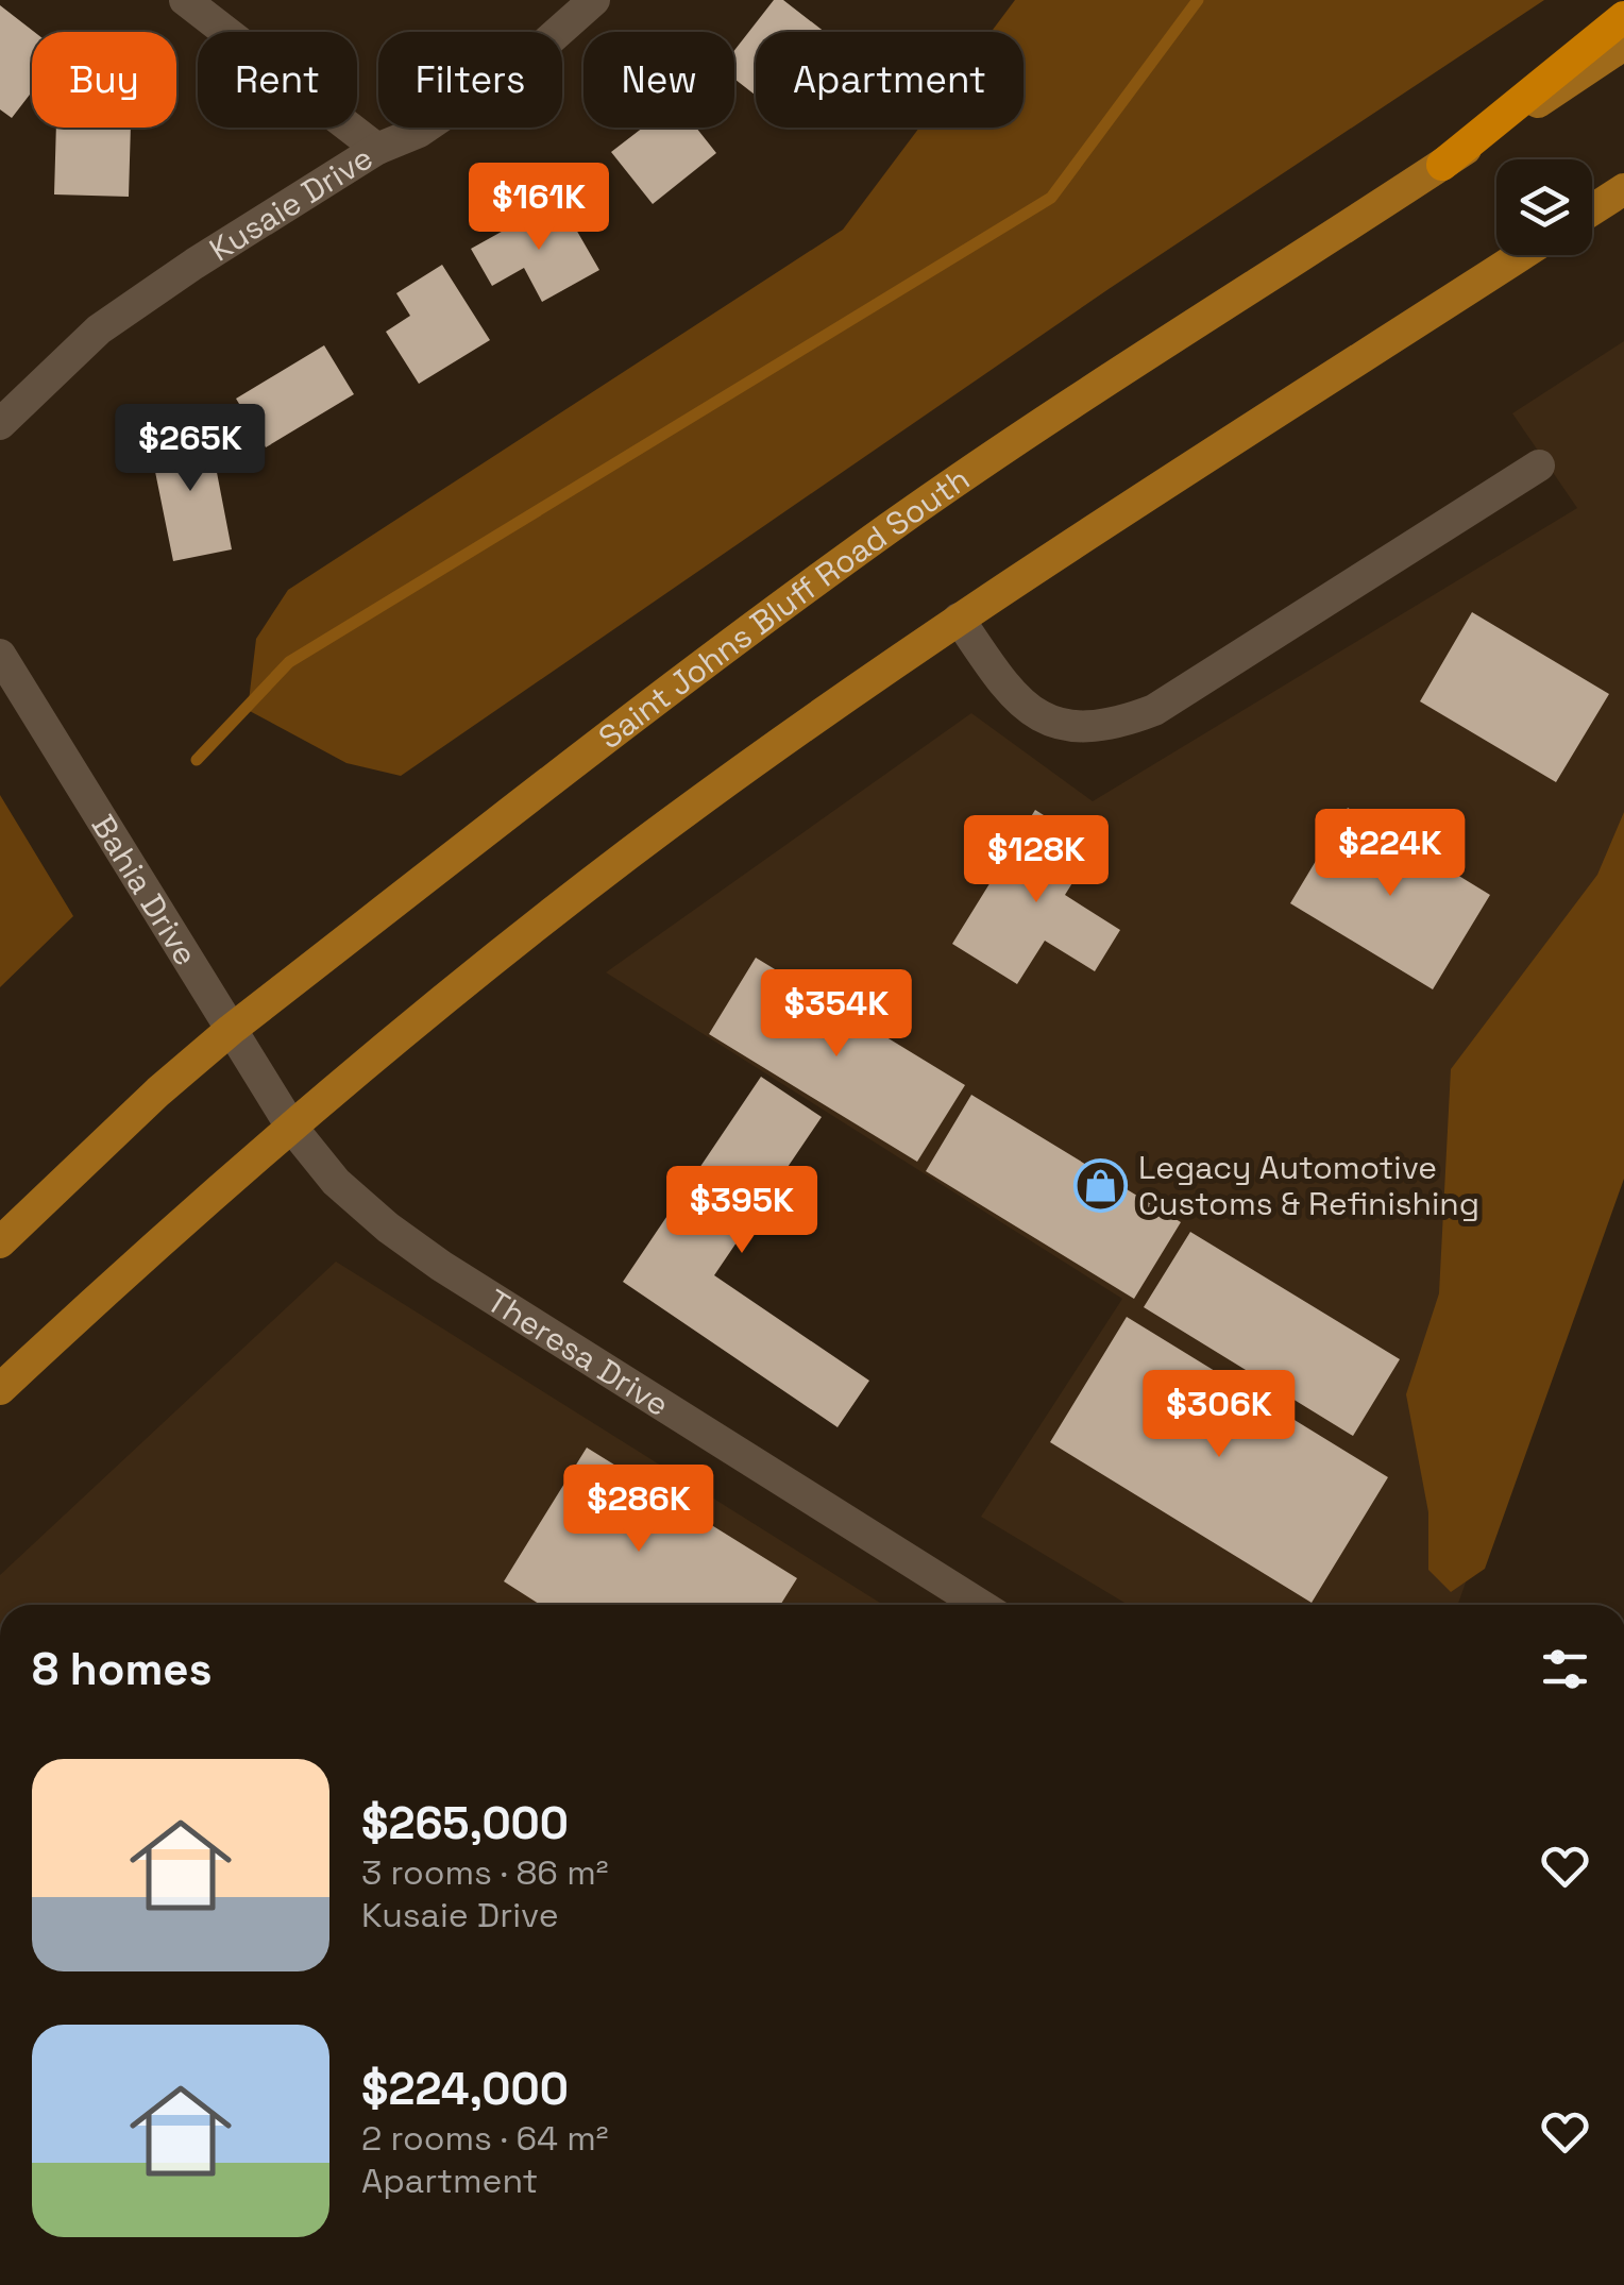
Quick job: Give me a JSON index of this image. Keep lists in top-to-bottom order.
{
  "streets": {
    "main road": ["Saint Johns Bluff Road South"],
    "street": ["Kusaie Drive", "Bahia Drive", "Theresa Drive"]
  },
  "crossings": [
    ["Saint Johns Bluff Road South", "Bahia Drive"],
    ["Bahia Drive", "Theresa Drive"]
  ],
  "places": {
    "shop": ["Legacy Automotive Customs & Refinishing"]
  },
  "page": {
    "chip": [
      "Buy",
      "Rent",
      "Filters",
      "New",
      "Apartment"
    ],
    "price": [
      "$161K",
      "$265K",
      "$224K",
      "$128K",
      "$354K",
      "$395K",
      "$306K",
      "$286K"
    ],
    "heading": "8 homes",
    "list": [
      {
        "name": "$265,000",
        "note": "3 rooms · 86 m² · Kusaie Drive"
      },
      {
        "name": "$224,000",
        "note": "2 rooms · 64 m² · Apartment"
      }
    ]
  }
}
